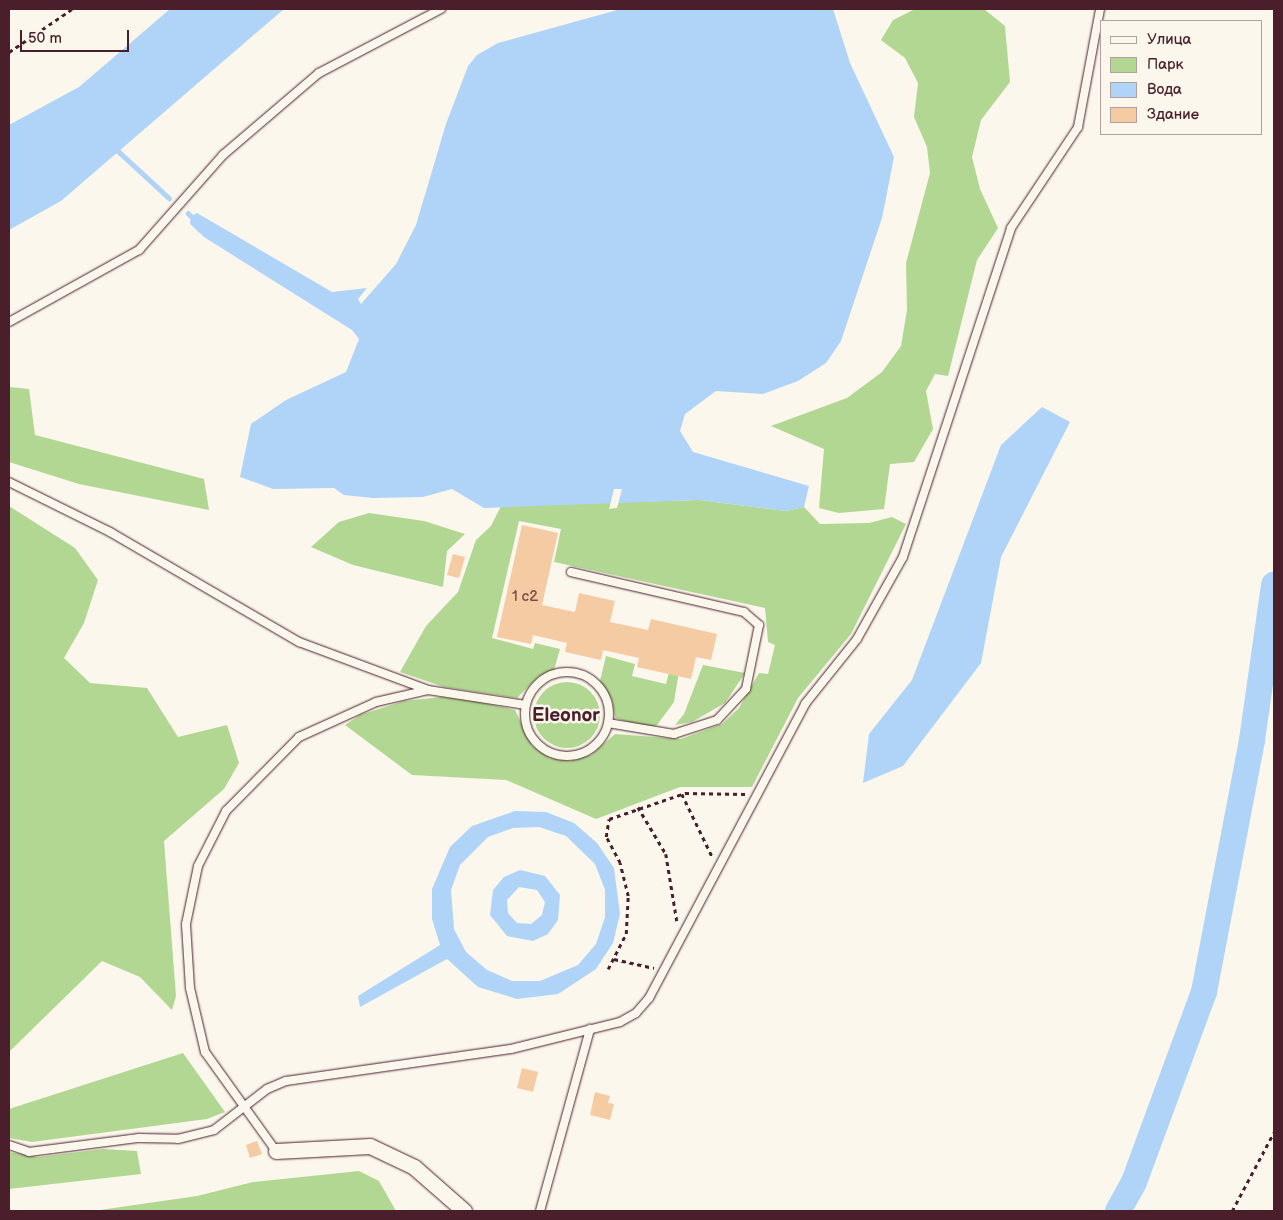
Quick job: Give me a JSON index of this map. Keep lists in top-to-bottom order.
{
  "districts": ["Eleonor"],
  "house_numbers": ["1 с2"],
  "legend": [
    "Улица",
    "Парк",
    "Вода",
    "Здание"
  ],
  "scale_bar": "50 m"
}
